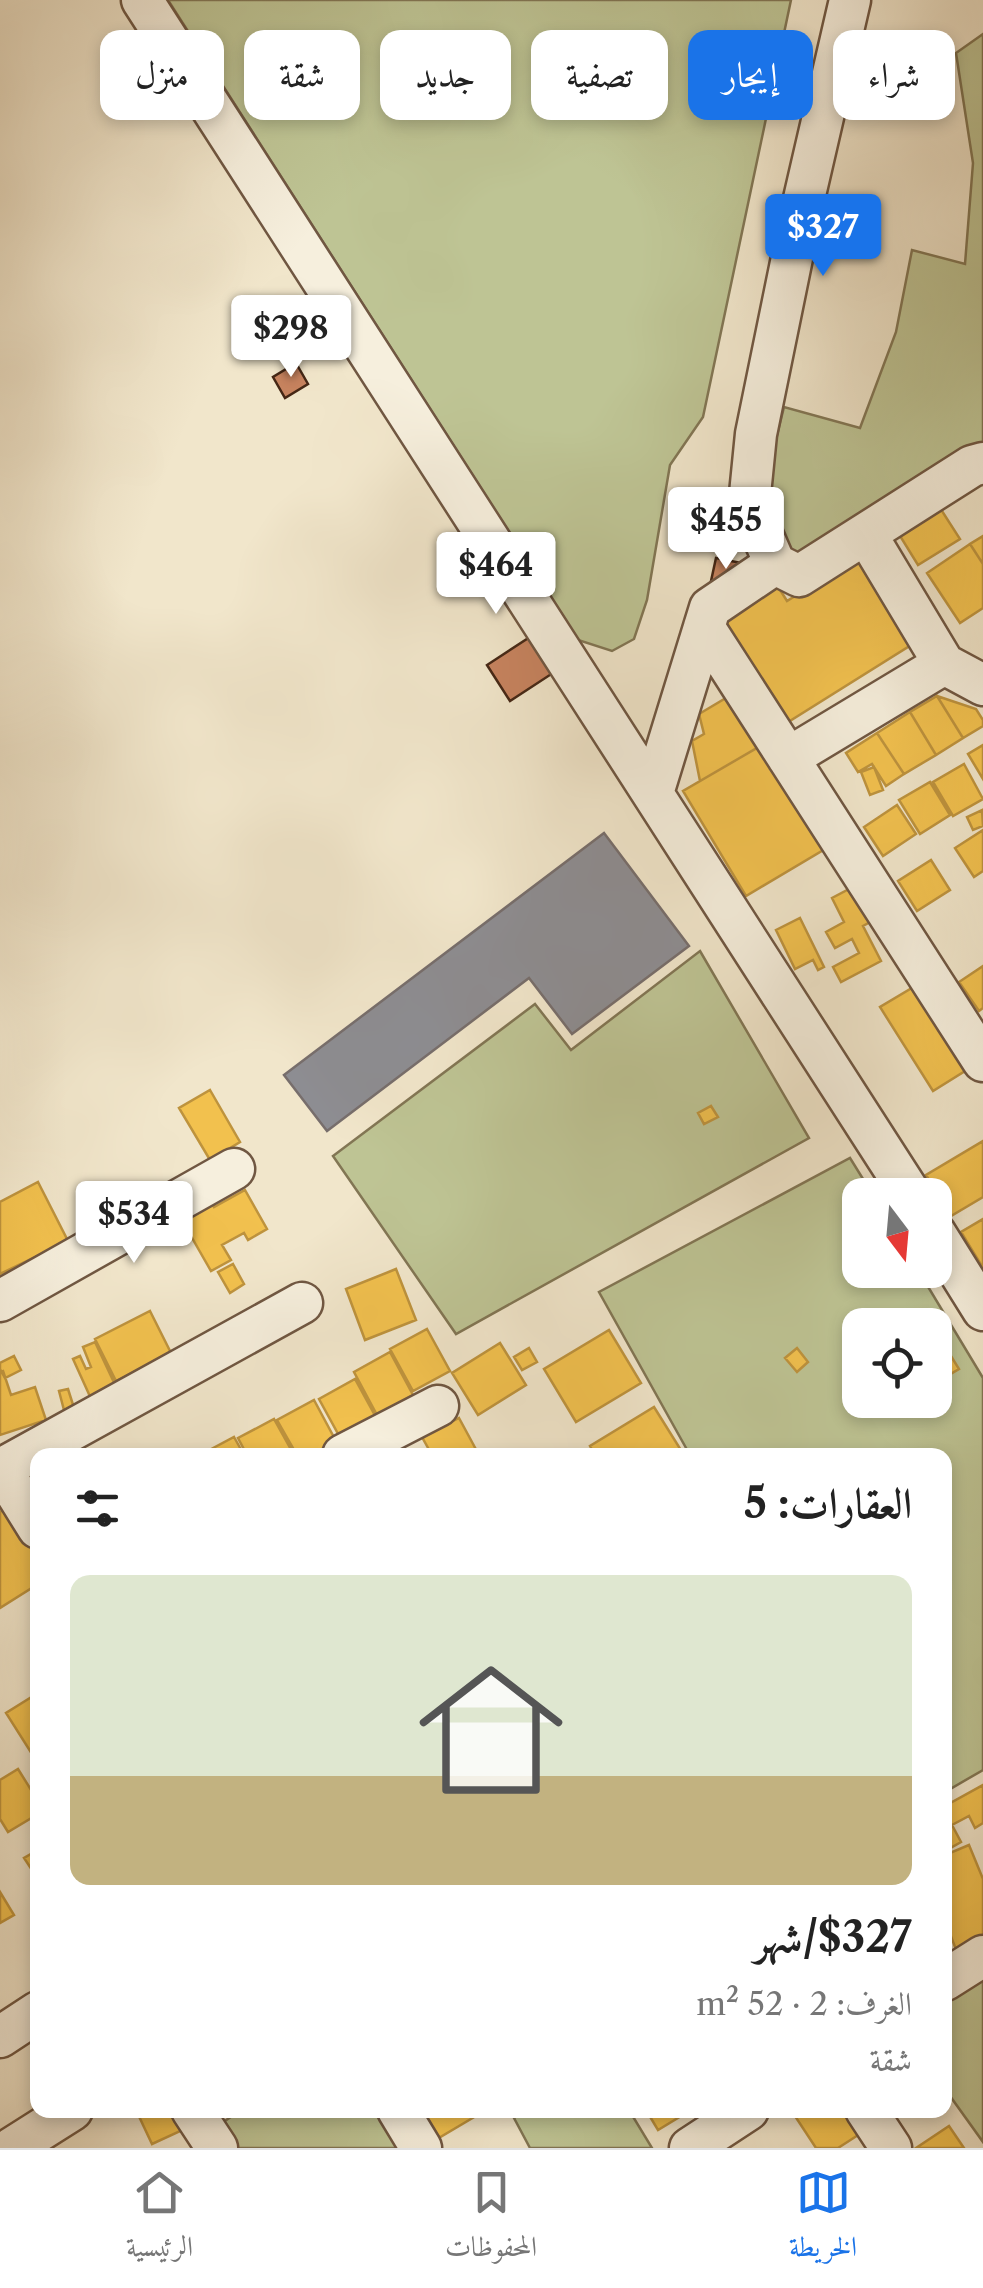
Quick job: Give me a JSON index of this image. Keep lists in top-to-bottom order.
{
  "north": "bottom",
  "page": {
    "chip": [
      "شراء",
      "إيجار",
      "تصفية",
      "جديد",
      "شقة",
      "منزل"
    ],
    "price": [
      "$327",
      "$298",
      "$455",
      "$464",
      "$534"
    ],
    "heading": "العقارات: 5",
    "list": [
      {
        "name": "$327/شهر",
        "note": "الغرف: 2 · 52 m² · شقة"
      }
    ],
    "tabs": ["الخريطة", "المحفوظات", "الرئيسية"]
  }
}
